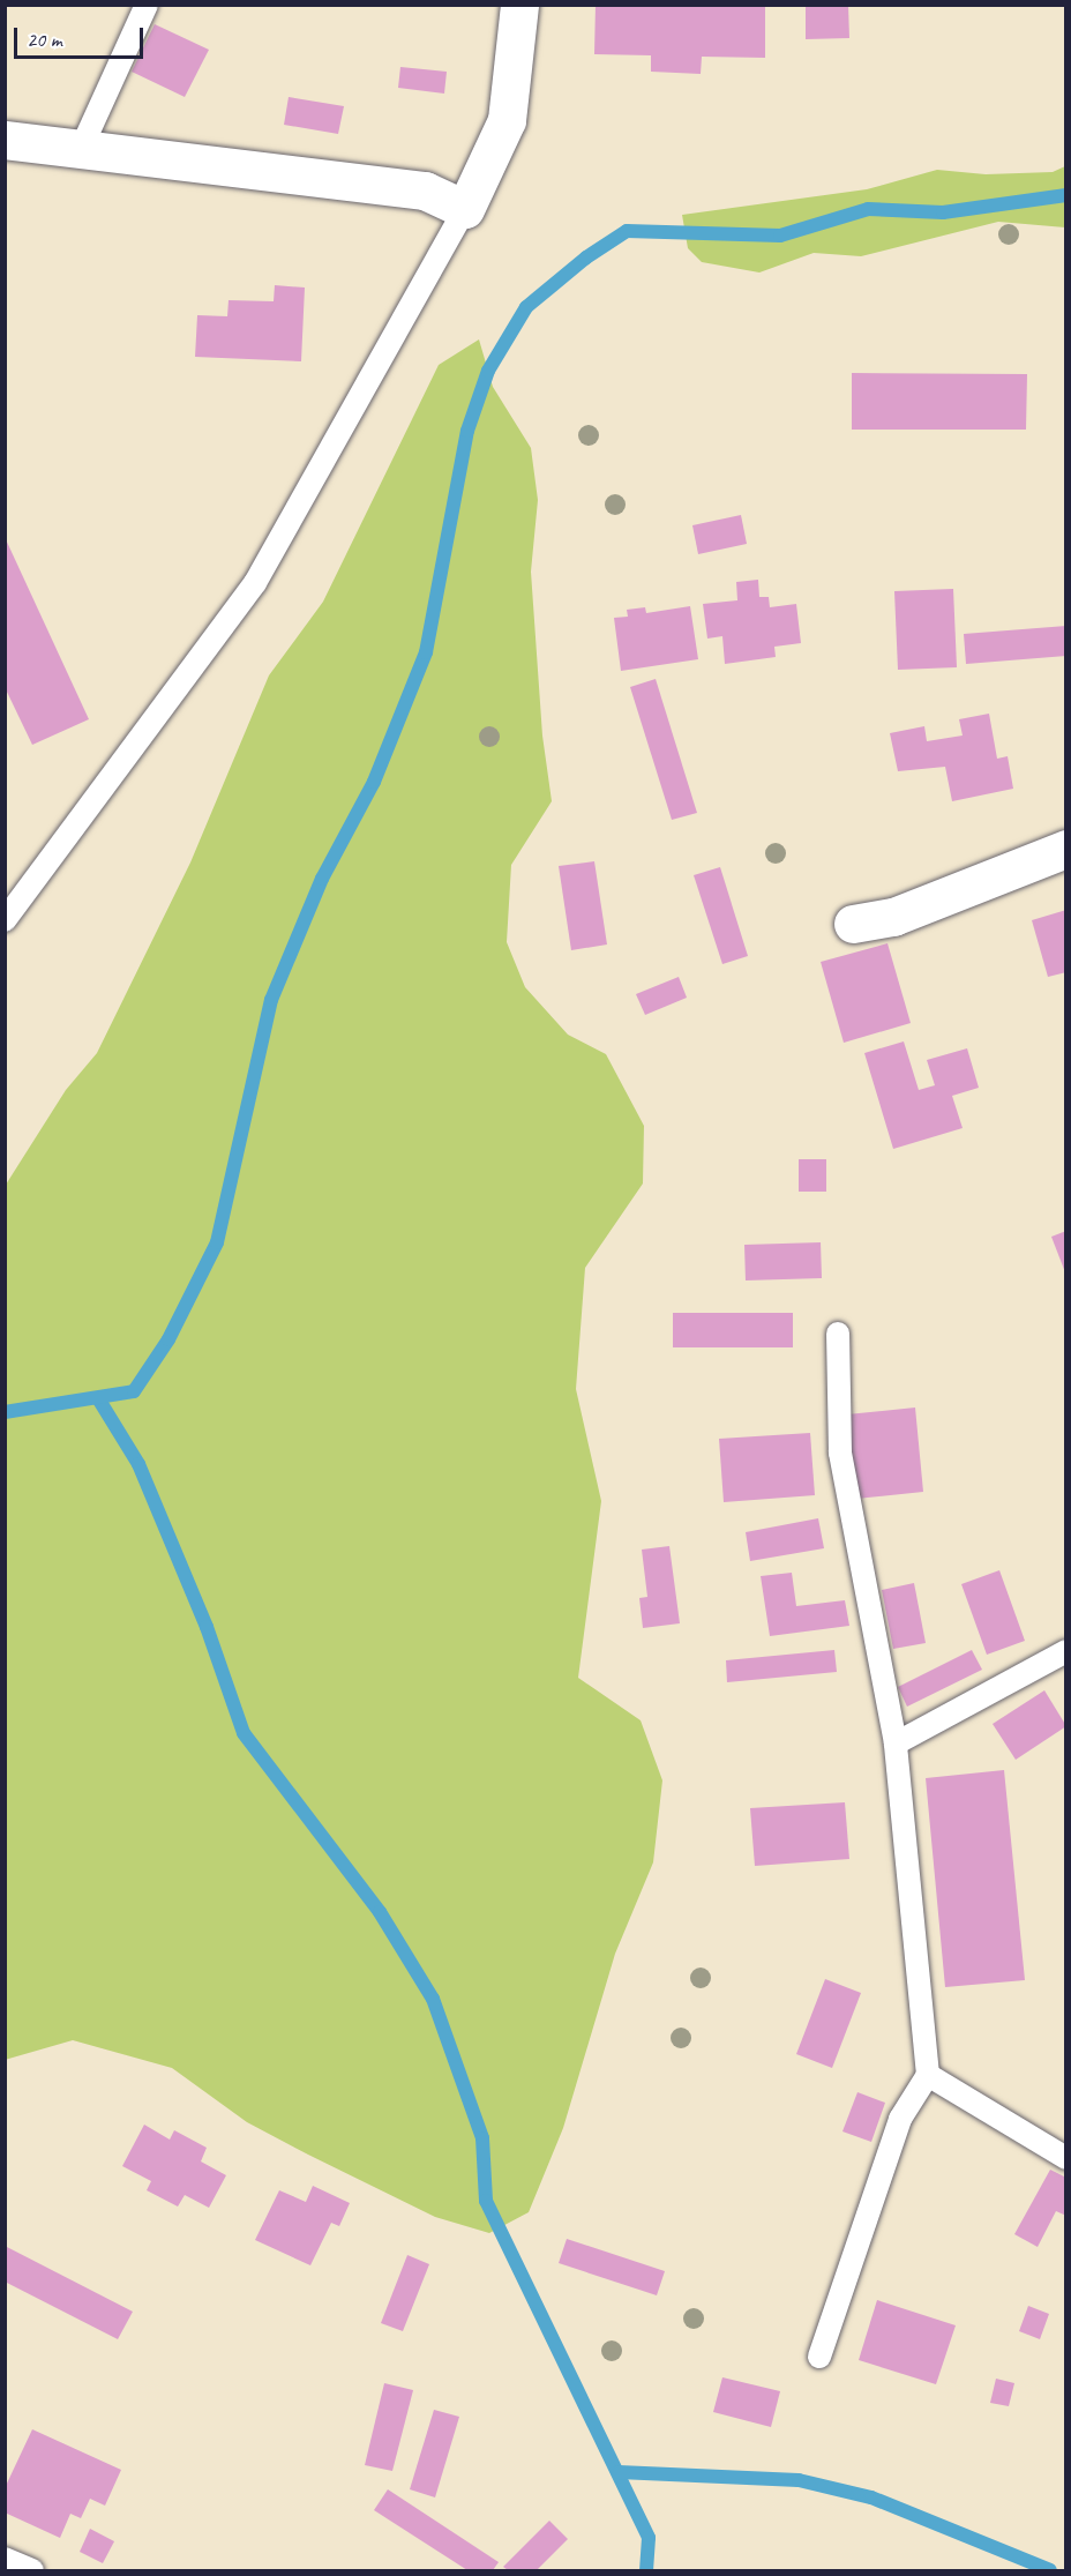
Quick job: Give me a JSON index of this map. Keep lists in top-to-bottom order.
{
  "scale_bar": "20 m"
}
